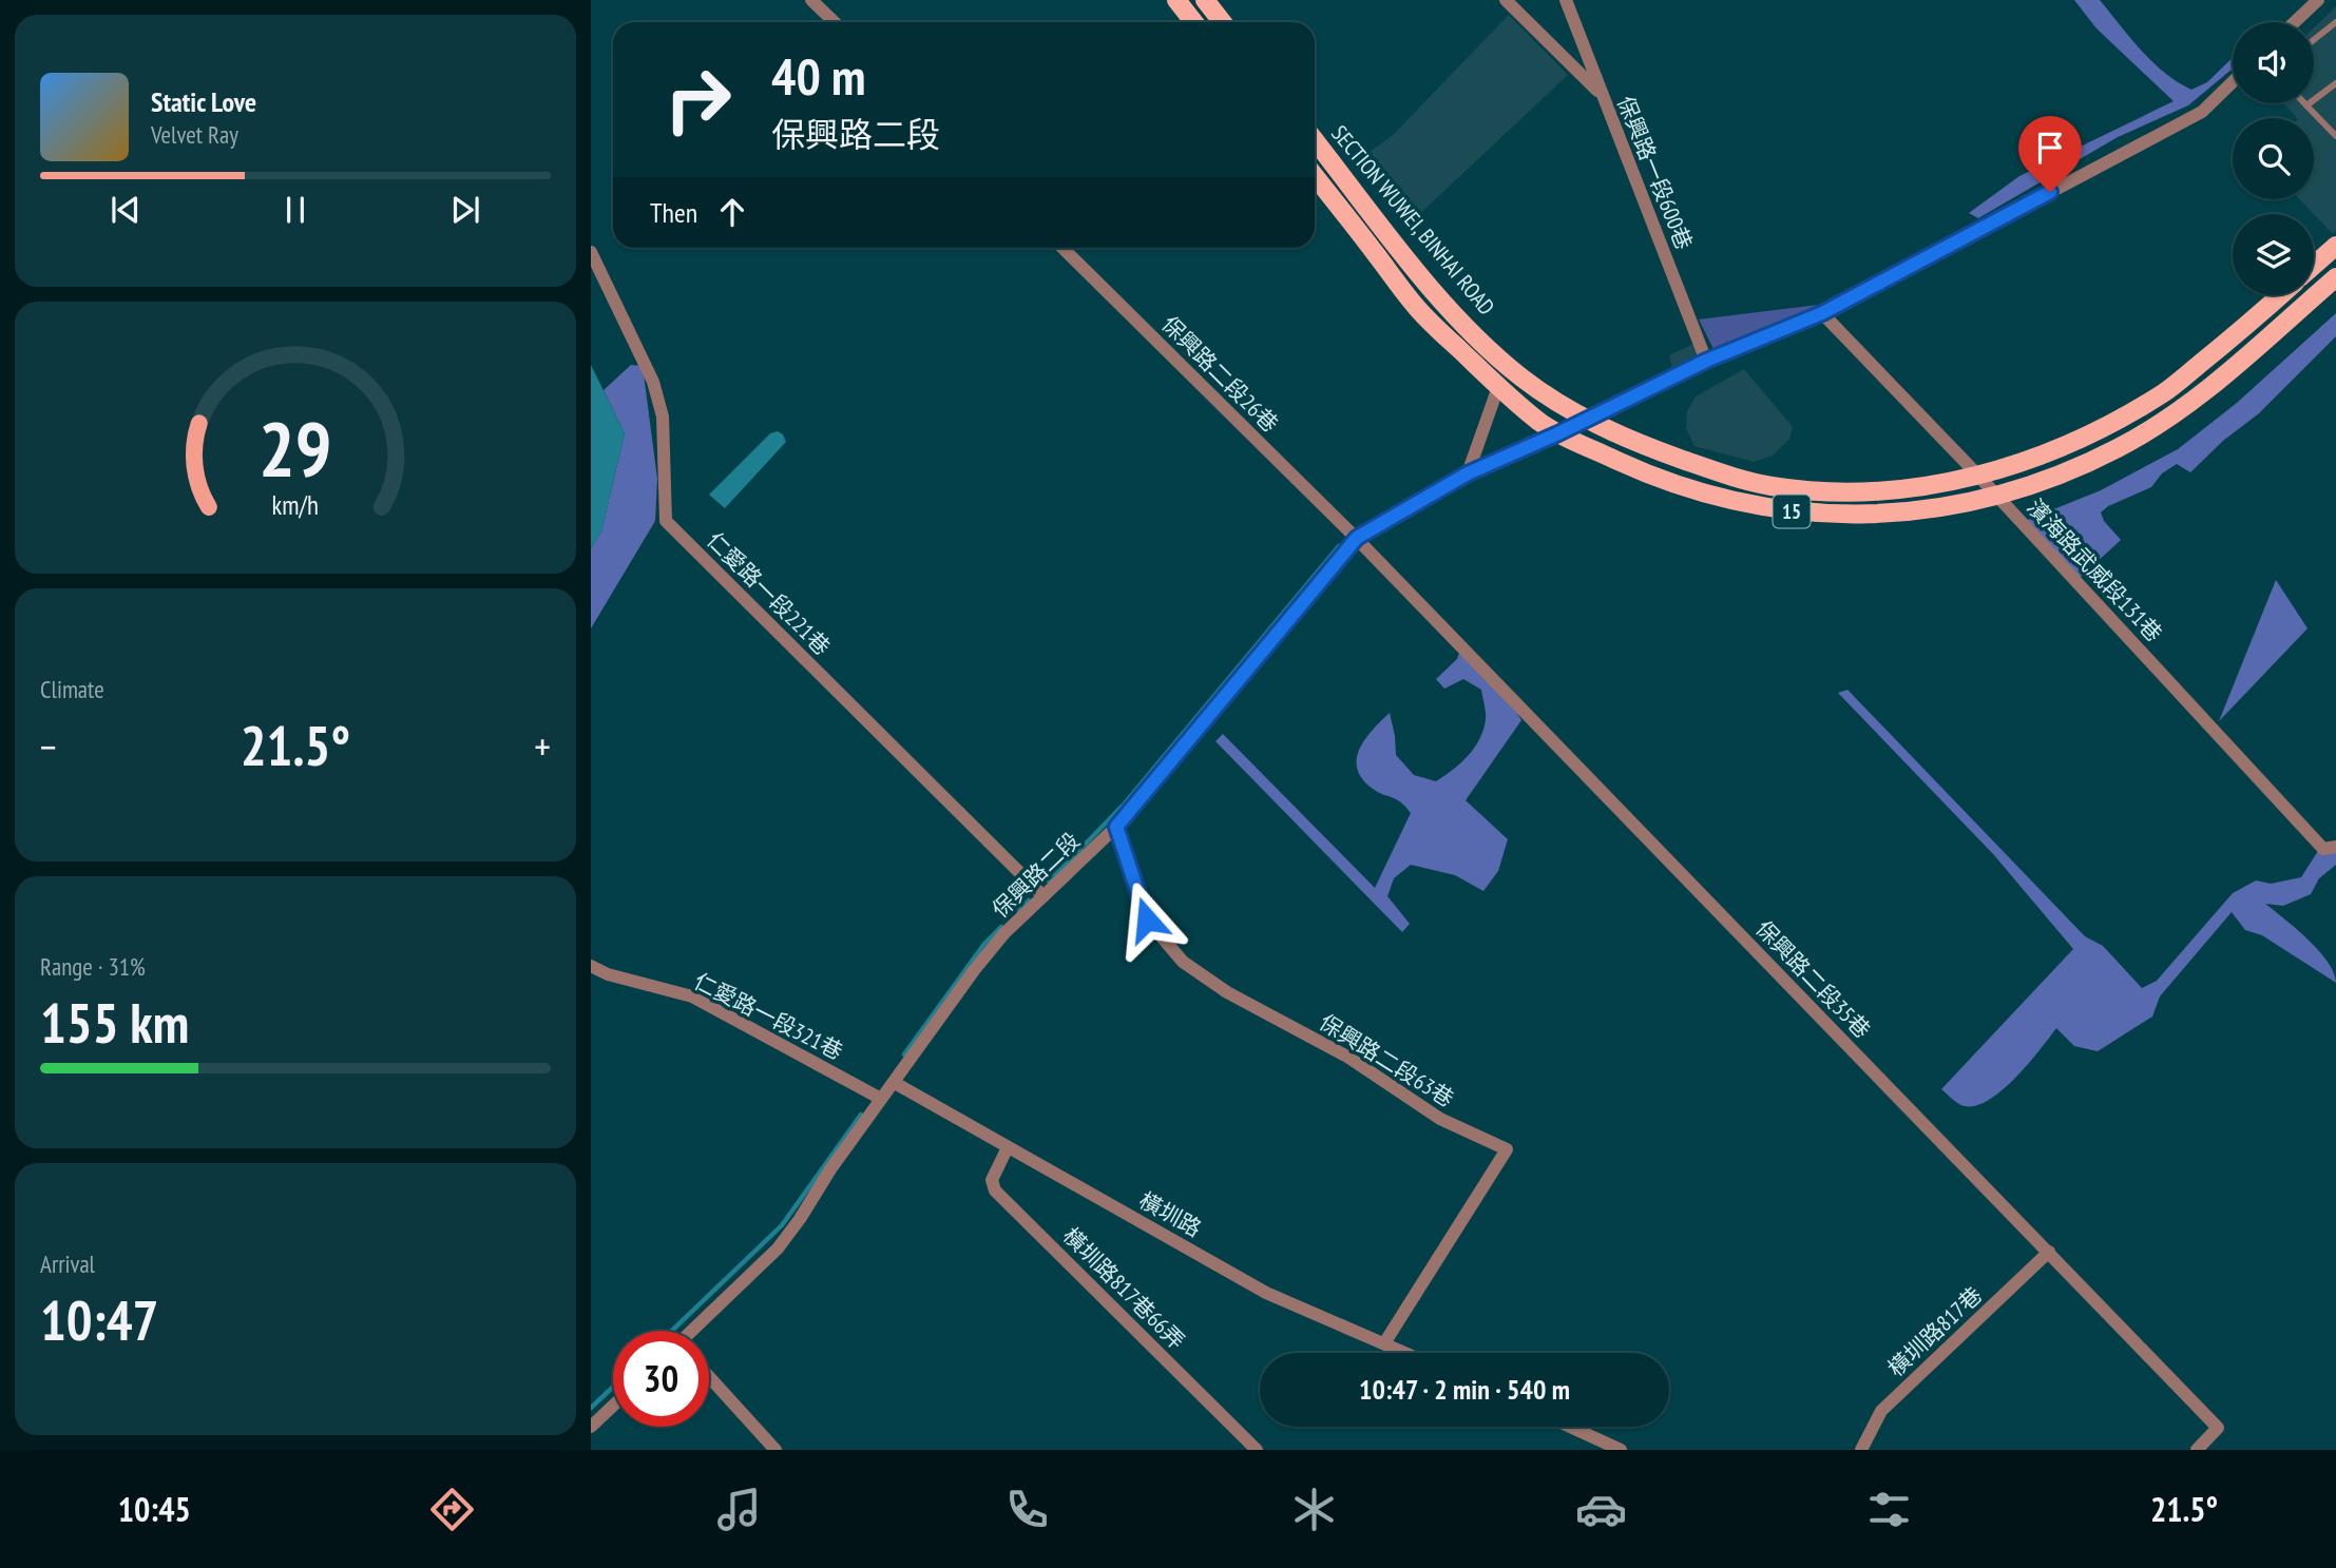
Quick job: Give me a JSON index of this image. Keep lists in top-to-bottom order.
{
  "streets": {
    "main road": ["SECTION WUWEI, BINHAI ROAD", "15"],
    "street": [
      "保興路一段600巷",
      "保興路二段26巷",
      "濱海路武威段131巷",
      "仁愛路一段221巷",
      "保興路二段",
      "保興路二段35巷",
      "仁愛路一段321巷",
      "保興路二段63巷",
      "橫圳路",
      "橫圳路817巷66弄",
      "橫圳路817巷"
    ]
  },
  "crossings": [
    ["保興路一段600巷", "保興路二段"],
    ["SECTION WUWEI, BINHAI ROAD", "濱海路武威段131巷"],
    ["SECTION WUWEI, BINHAI ROAD", "保興路二段"],
    ["保興路二段26巷", "保興路二段"],
    ["保興路二段26巷", "保興路二段35巷"],
    ["濱海路武威段131巷", "保興路二段"],
    ["仁愛路一段221巷", "保興路二段"],
    ["保興路二段", "保興路二段35巷"],
    ["保興路二段", "仁愛路一段321巷"],
    ["保興路二段", "保興路二段63巷"],
    ["保興路二段", "橫圳路"],
    ["保興路二段35巷", "橫圳路817巷"],
    ["保興路二段63巷", "橫圳路"],
    ["橫圳路", "橫圳路817巷66弄"]
  ],
  "page": {
    "turn": ["40 m", "保興路二段"],
    "song": ["Static Love", "Velvet Ray"],
    "then": "Then",
    "tile": [
      "Climate",
      ["Range · 31%", "155 km"],
      ["Arrival", "10:47"]
    ],
    "heat": ["−", "21.5°", "+"],
    "limit": "30",
    "trip": "10:47 · 2 min · 540 m",
    "tabs": ["10:45", "21.5°"],
    "gauge": ["29", "km/h"]
  }
}
